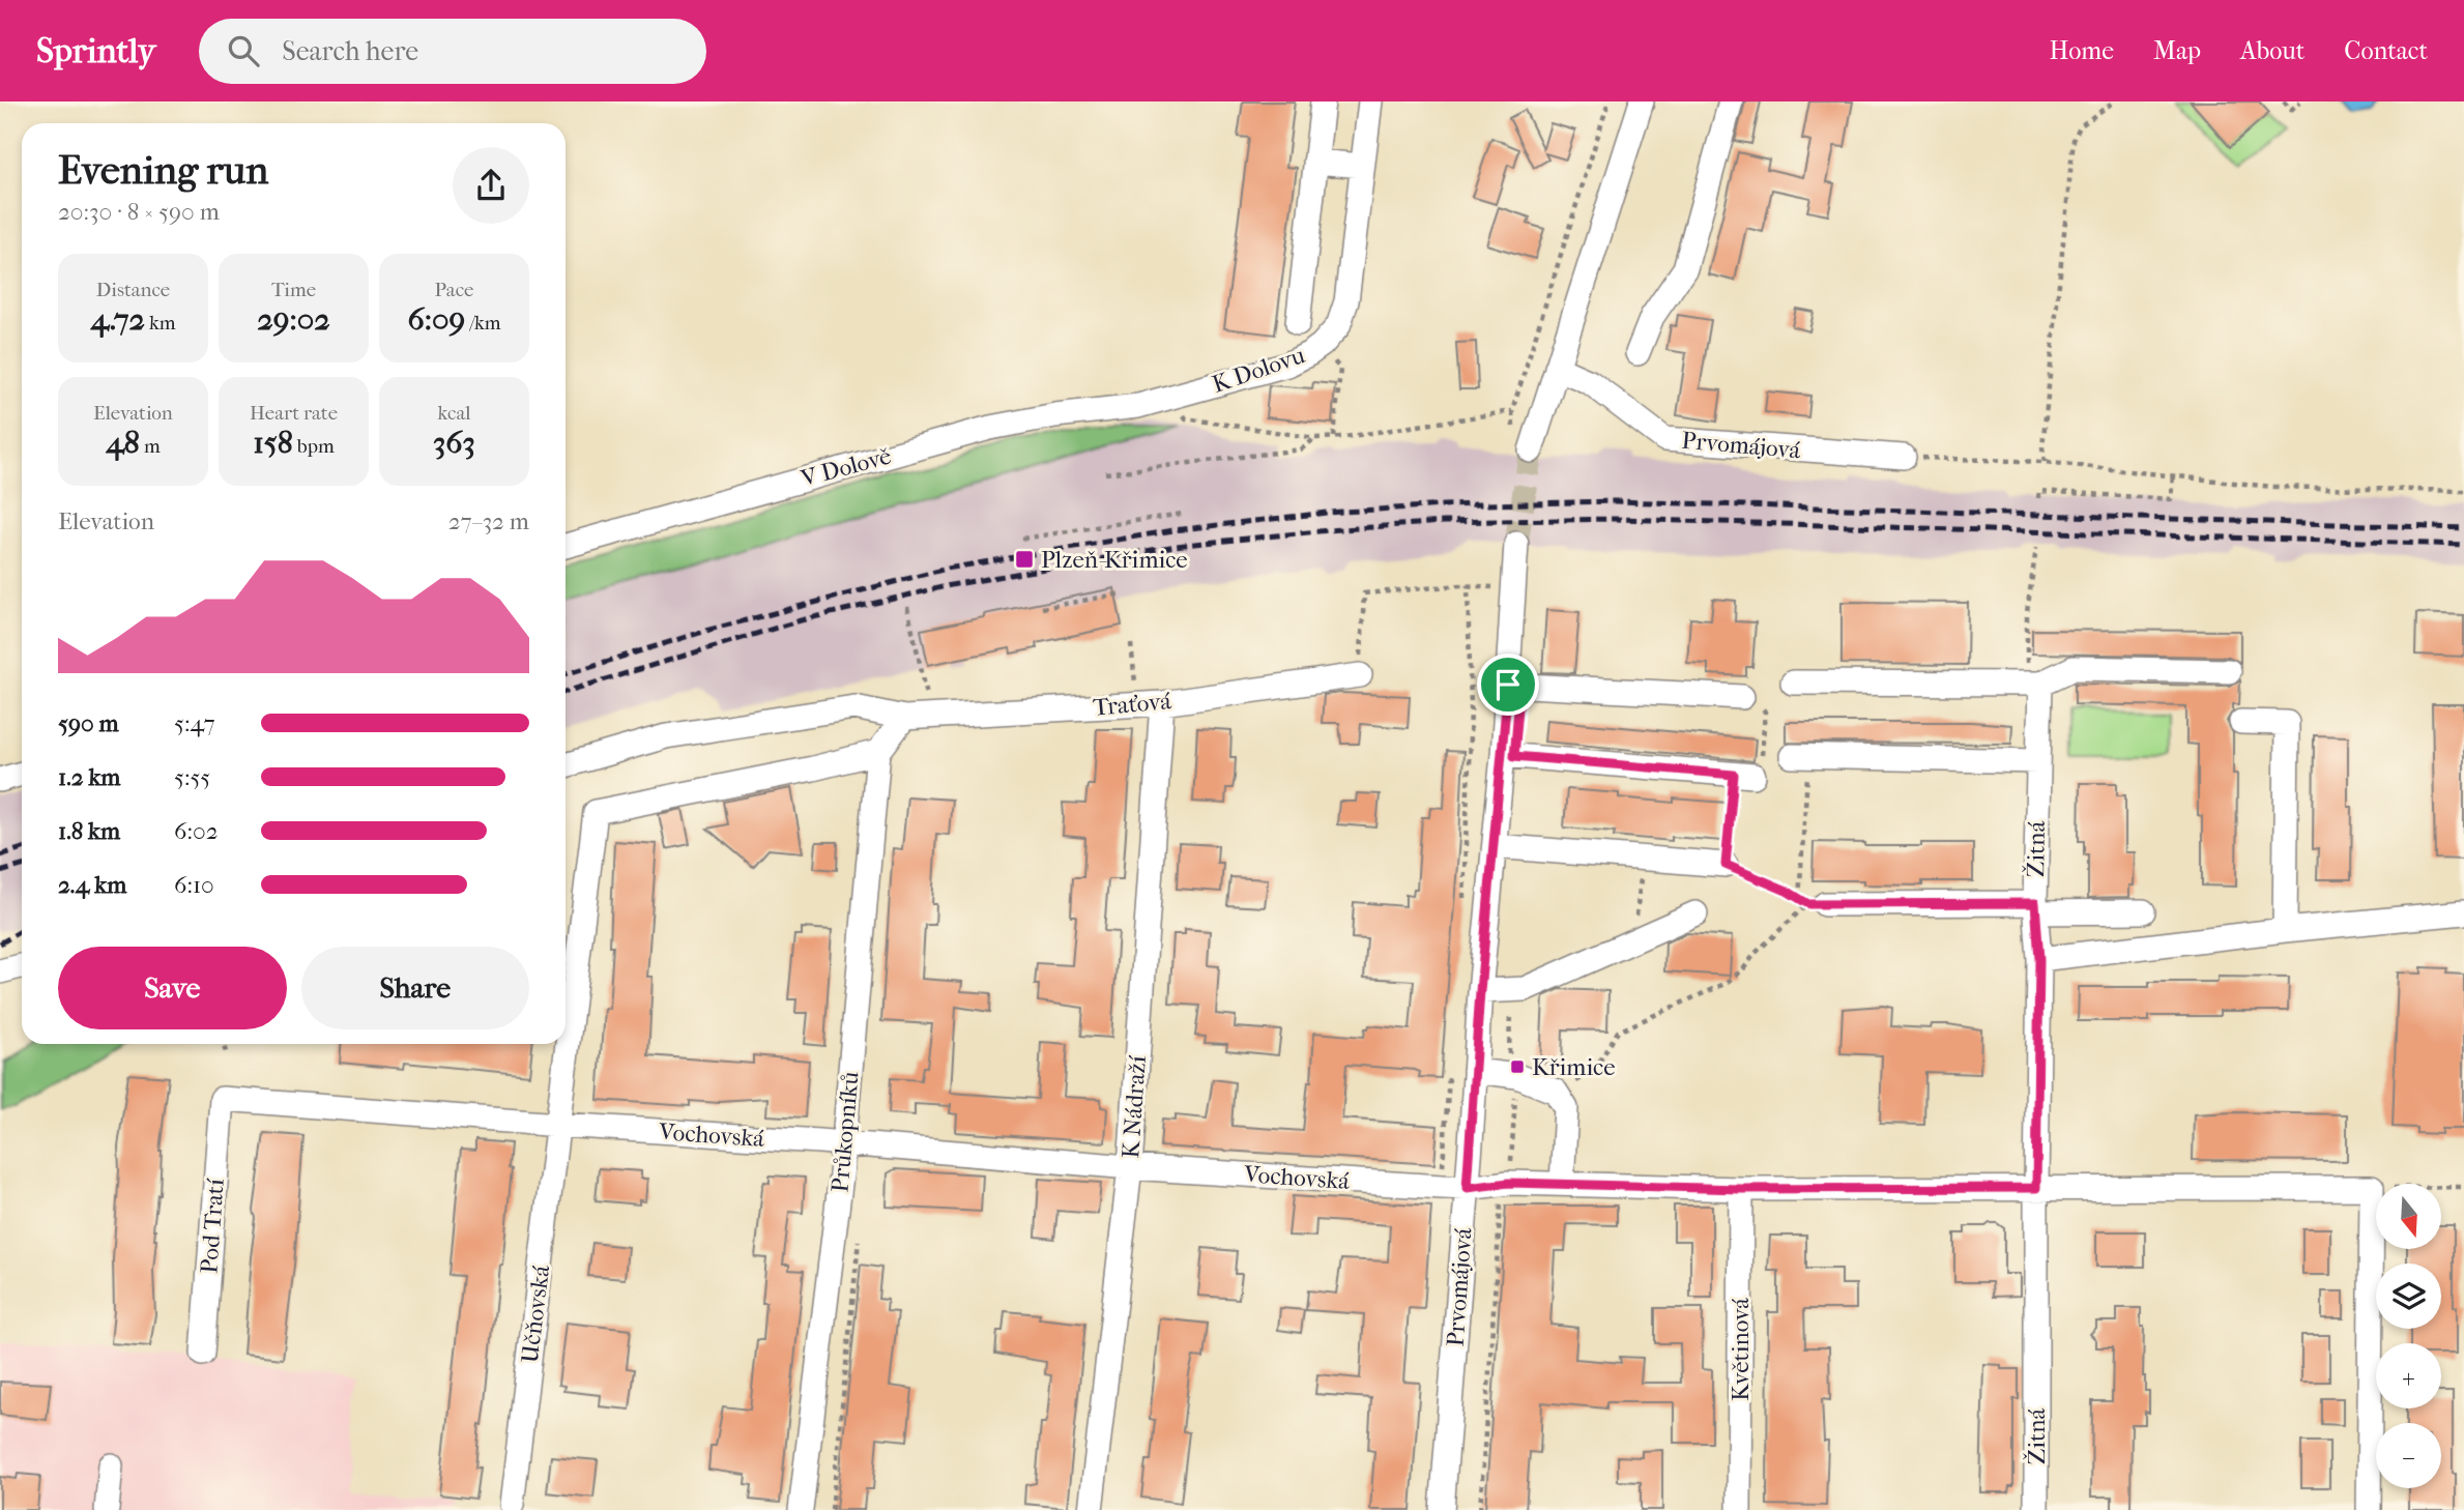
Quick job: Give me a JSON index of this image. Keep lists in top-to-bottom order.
{
  "streets": {
    "street": [
      "K Dolovu",
      "Prvomájová",
      "V Dolově",
      "Traťová",
      "Žitná",
      "K Nádraží",
      "Průkopníků",
      "Vochovská",
      "Pod Tratí",
      "Učňovská",
      "Květinová"
    ]
  },
  "crossings": [
    ["K Dolovu", "V Dolově"],
    ["Prvomájová", "Vochovská"],
    ["Traťová", "K Nádraží"],
    ["Žitná", "Vochovská"],
    ["K Nádraží", "Vochovská"],
    ["Průkopníků", "Vochovská"],
    ["Průkopníků", "Učňovská"],
    ["Vochovská", "Pod Tratí"],
    ["Vochovská", "Učňovská"],
    ["Vochovská", "Květinová"],
    ["Pod Tratí", "Učňovská"]
  ],
  "places": {
    "transit": ["Plzeň-Křimice", "Křimice"]
  },
  "north": "bottom",
  "page": {
    "header": "Sprintly",
    "search": "Search here",
    "nav": [
      "Home",
      "Map",
      "About",
      "Contact"
    ],
    "heading": ["Evening run", "20:30 · 8 × 590 m"],
    "stats": [
      ["Distance", "4.72 km"],
      ["Time", "29:02"],
      ["Pace", "6:09 /km"],
      ["Elevation", "48 m"],
      ["Heart rate", "158 bpm"],
      ["kcal", "363"]
    ],
    "chart": ["Elevation", "27–32 m"],
    "list": [
      {
        "name": "590 m",
        "note": "5:47"
      },
      {
        "name": "1.2 km",
        "note": "5:55"
      },
      {
        "name": "1.8 km",
        "note": "6:02"
      },
      {
        "name": "2.4 km",
        "note": "6:10"
      }
    ],
    "buttons": ["Save", "Share"],
    "map_buttons": ["+", "−"]
  }
}
